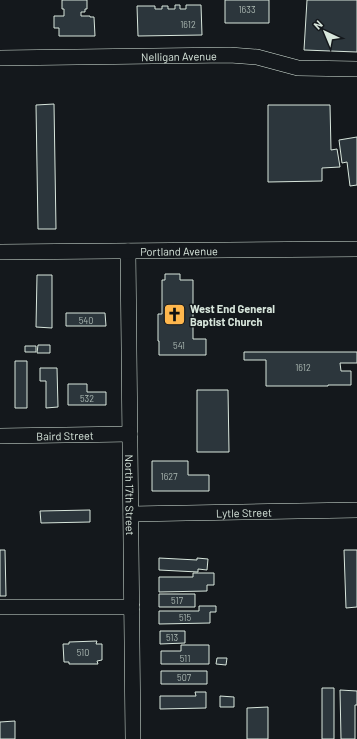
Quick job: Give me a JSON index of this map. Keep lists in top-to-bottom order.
{
  "streets": {
    "street": [
      "Nelligan Avenue",
      "Portland Avenue",
      "Baird Street",
      "North 17th Street",
      "Lytle Street"
    ]
  },
  "crossings": [
    ["Portland Avenue", "North 17th Street"],
    ["Baird Street", "North 17th Street"],
    ["North 17th Street", "Lytle Street"]
  ],
  "places": {
    "church": ["West End General Baptist Church"]
  },
  "house_numbers": [
    "1633",
    "1612",
    "540",
    "541",
    "1612",
    "532",
    "1627",
    "517",
    "515",
    "513",
    "510",
    "511",
    "507"
  ],
  "north": "top left"
}
